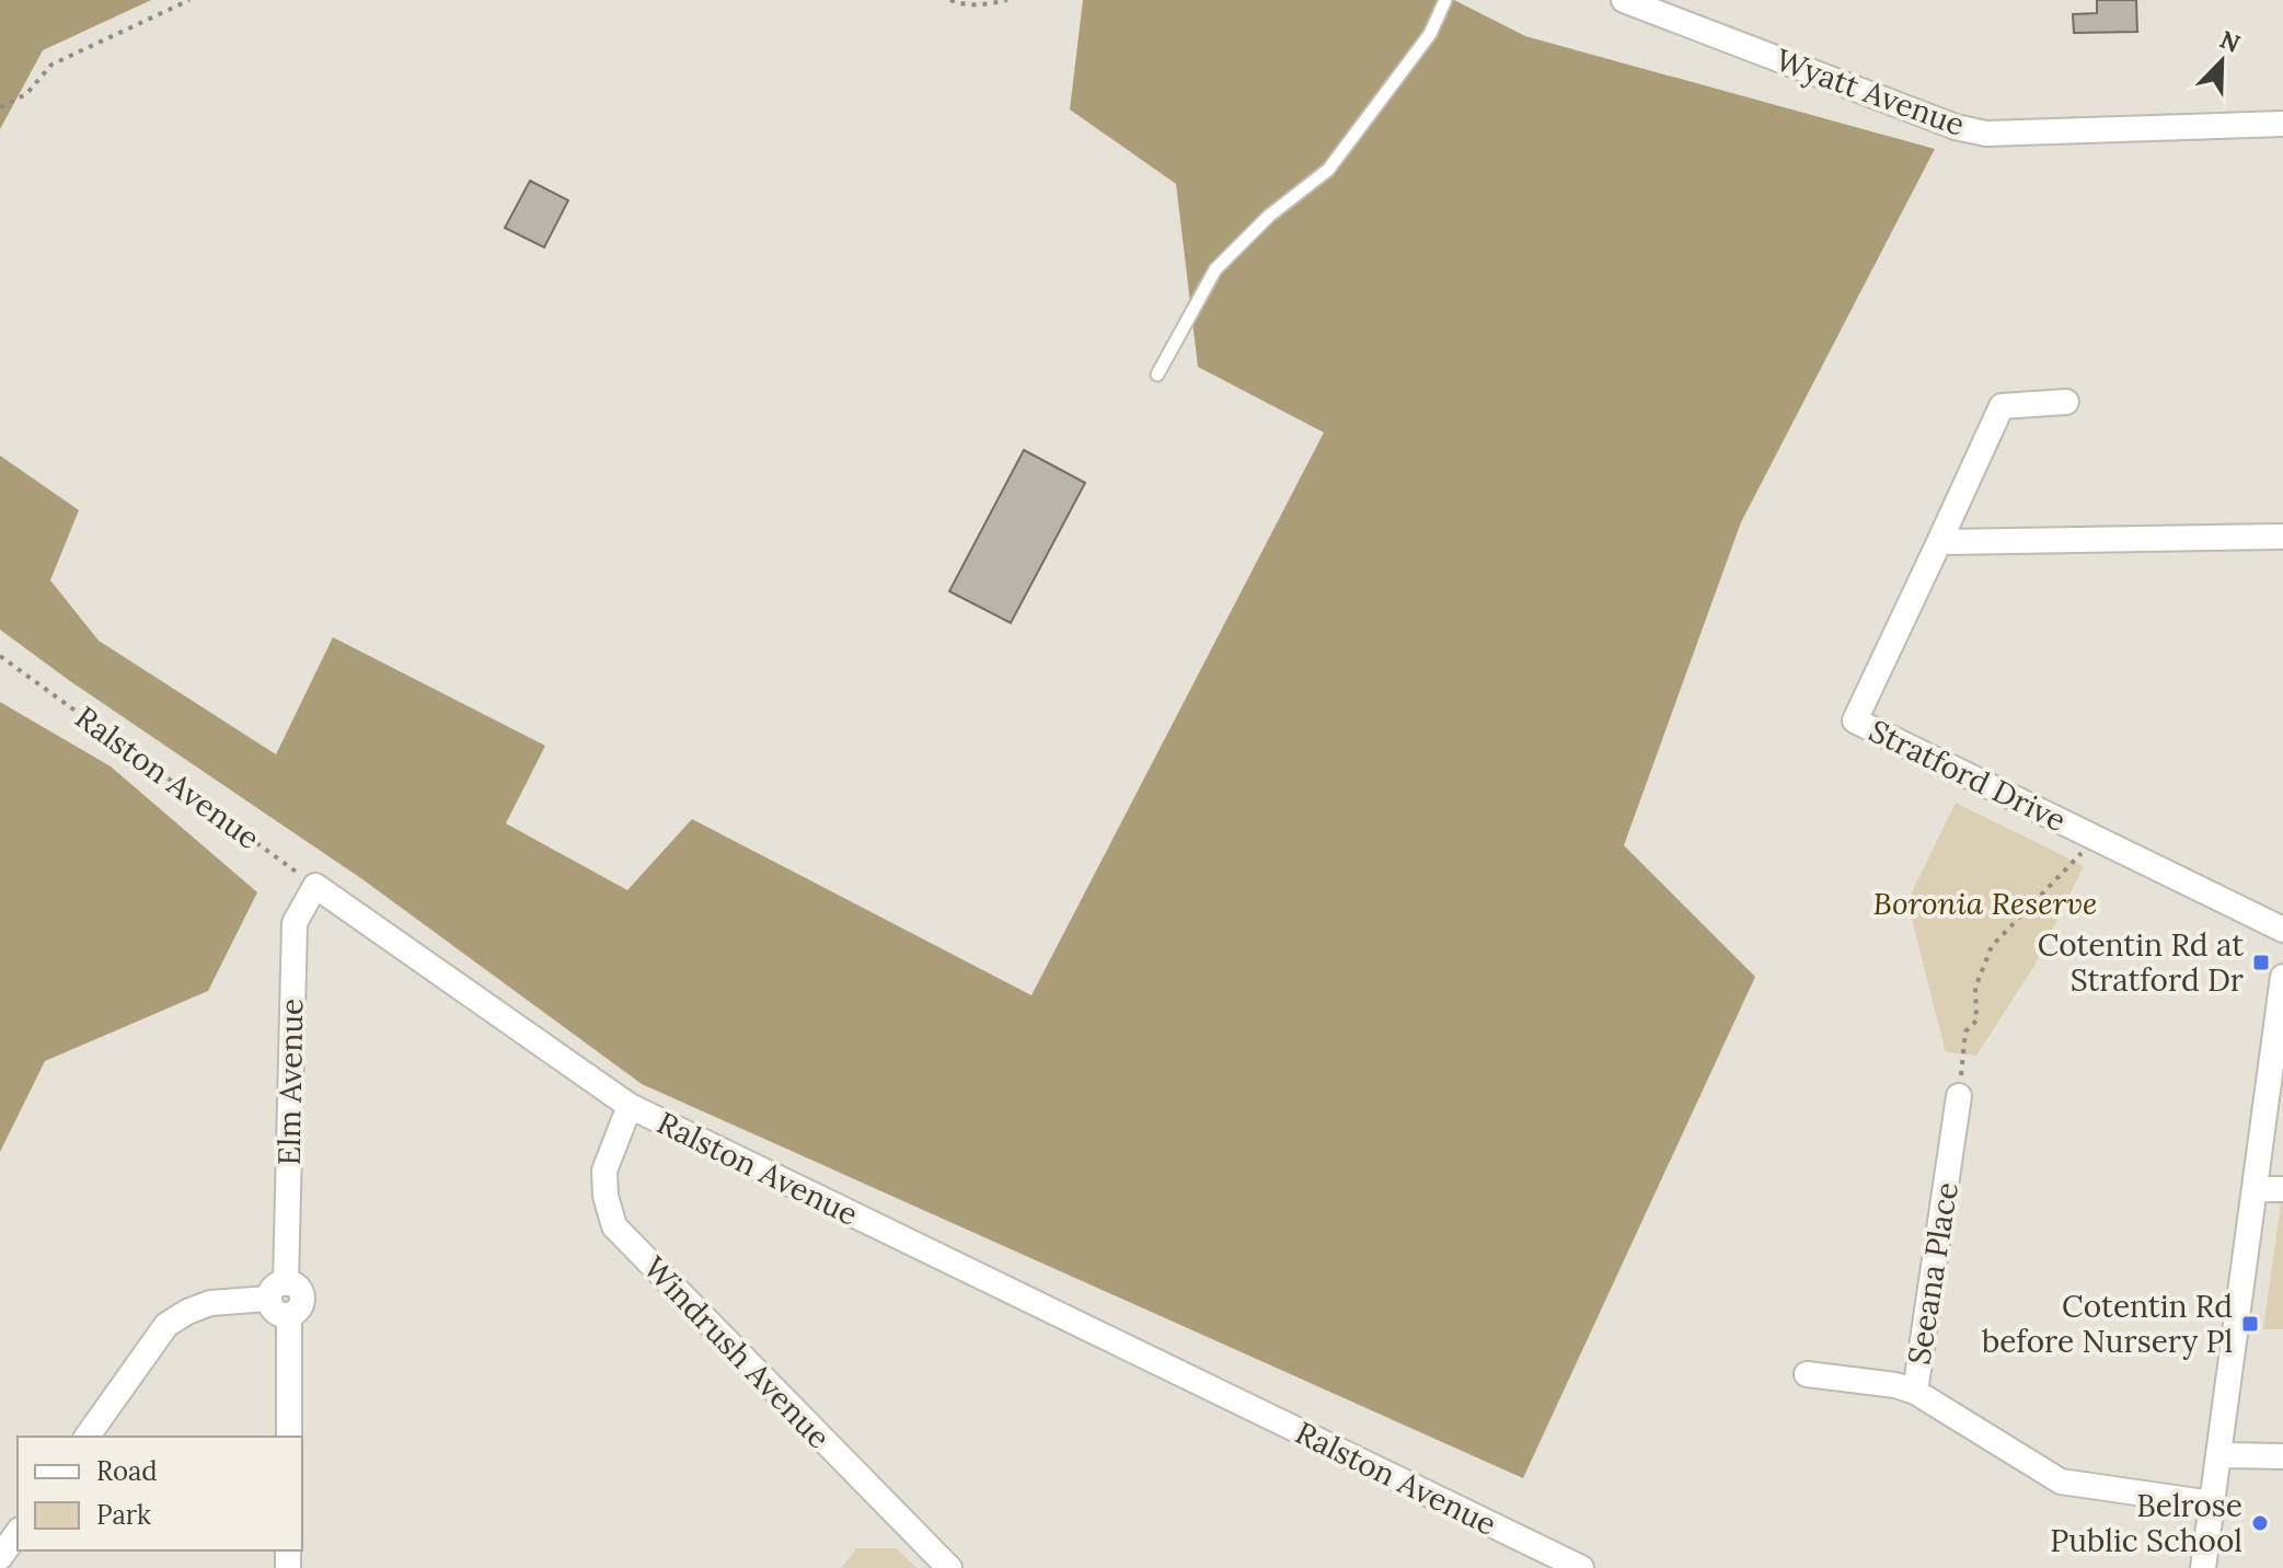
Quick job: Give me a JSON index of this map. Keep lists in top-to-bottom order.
{
  "streets": {
    "street": [
      "Wyatt Avenue",
      "Stratford Drive",
      "Ralston Avenue",
      "Elm Avenue",
      "Seeana Place",
      "Windrush Avenue"
    ]
  },
  "crossings": [
    ["Ralston Avenue", "Elm Avenue"],
    ["Ralston Avenue", "Windrush Avenue"]
  ],
  "parks": ["Boronia Reserve"],
  "places": {
    "transit": ["Cotentin Rd at Stratford Dr", "Cotentin Rd before Nursery Pl"],
    "other": ["Belrose Public School"]
  },
  "legend": ["Road", "Park"],
  "north": "top right"
}
